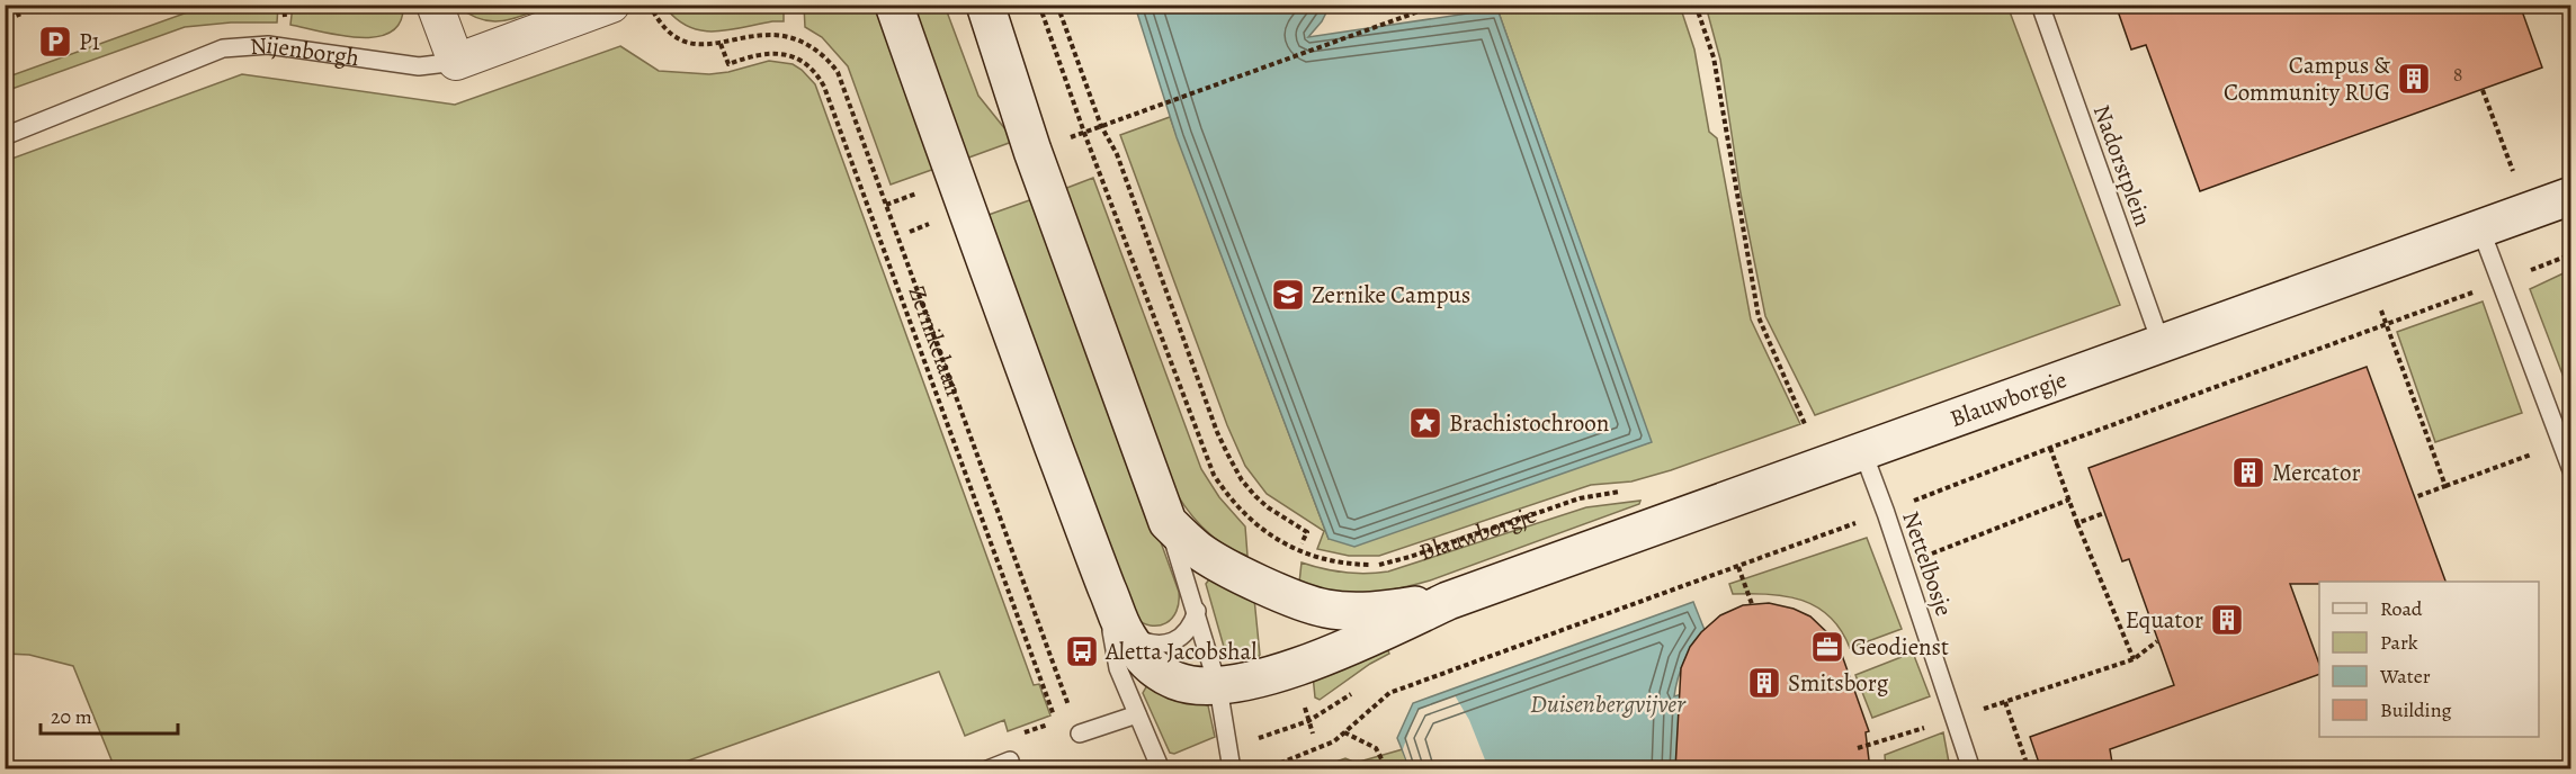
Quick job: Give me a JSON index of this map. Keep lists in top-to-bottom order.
{
  "streets": {
    "street": ["Nijenborgh", "Blauwborgje"],
    "lane": ["Nadorstplein", "Nettelbosje"],
    "path": ["Zernikelaan"]
  },
  "crossings": [
    ["Nadorstplein", "Blauwborgje"],
    ["Blauwborgje", "Nettelbosje"]
  ],
  "water": ["Duisenbergvijver"],
  "places": {
    "parking": ["P1"],
    "building": [
      "Campus & Community RUG",
      "Mercator",
      "Equator",
      "Smitsborg"
    ],
    "school or university": ["Zernike Campus"],
    "place": ["Brachistochroon"],
    "office": ["Geodienst"],
    "bus stop": ["Aletta Jacobshal"]
  },
  "house_numbers": ["8"],
  "legend": [
    "Road",
    "Park",
    "Water",
    "Building"
  ],
  "scale_bar": "20 m"
}
